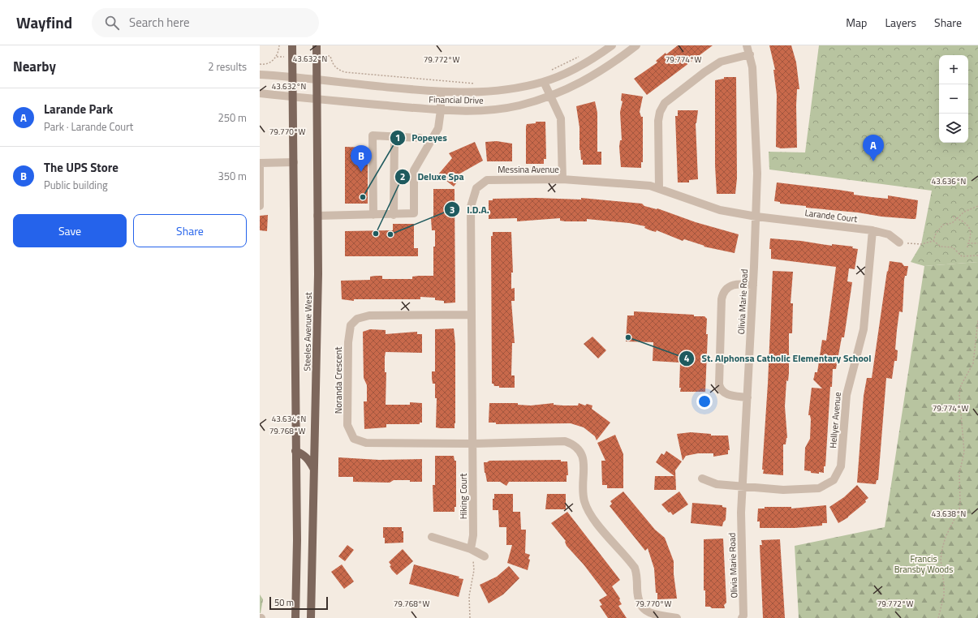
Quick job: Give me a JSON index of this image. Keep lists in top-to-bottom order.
{
  "streets": {
    "main road": ["Steeles Avenue West"],
    "street": [
      "Financial Drive",
      "Messina Avenue",
      "Larande Court",
      "Olivia Marie Road",
      "Noranda Crescent",
      "Hellyer Avenue",
      "Hiking Court"
    ]
  },
  "crossings": [
    ["Financial Drive", "Steeles Avenue West"],
    ["Messina Avenue", "Larande Court"],
    ["Messina Avenue", "Olivia Marie Road"],
    ["Messina Avenue", "Noranda Crescent"],
    ["Messina Avenue", "Hiking Court"],
    ["Larande Court", "Olivia Marie Road"],
    ["Larande Court", "Hellyer Avenue"],
    ["Olivia Marie Road", "Hellyer Avenue"],
    ["Noranda Crescent", "Hiking Court"]
  ],
  "parks": ["Francis Bransby Woods"],
  "places": [
    "Popeyes",
    "Deluxe Spa",
    "I.D.A.",
    "St. Alphonsa Catholic Elementary School"
  ],
  "scale_bar": "50 m",
  "page": {
    "header": "Wayfind",
    "search": "Search here",
    "nav": ["Map", "Layers", "Share"],
    "heading": ["Nearby", "2 results"],
    "map_buttons": ["+", "−"],
    "list": [
      {
        "mark": "A",
        "name": "Larande Park",
        "note": "Park · Larande Court",
        "value": "250 m"
      },
      {
        "mark": "B",
        "name": "The UPS Store",
        "note": "Public building",
        "value": "350 m"
      }
    ],
    "pins": ["A", "B"],
    "buttons": ["Save", "Share"],
    "scale": "50 m"
  },
  "coordinates": [
    "43.632°N",
    "79.772°W",
    "79.774°W",
    "79.770°W",
    "43.636°N",
    "43.634°N",
    "79.768°W",
    "43.638°N"
  ]
}
